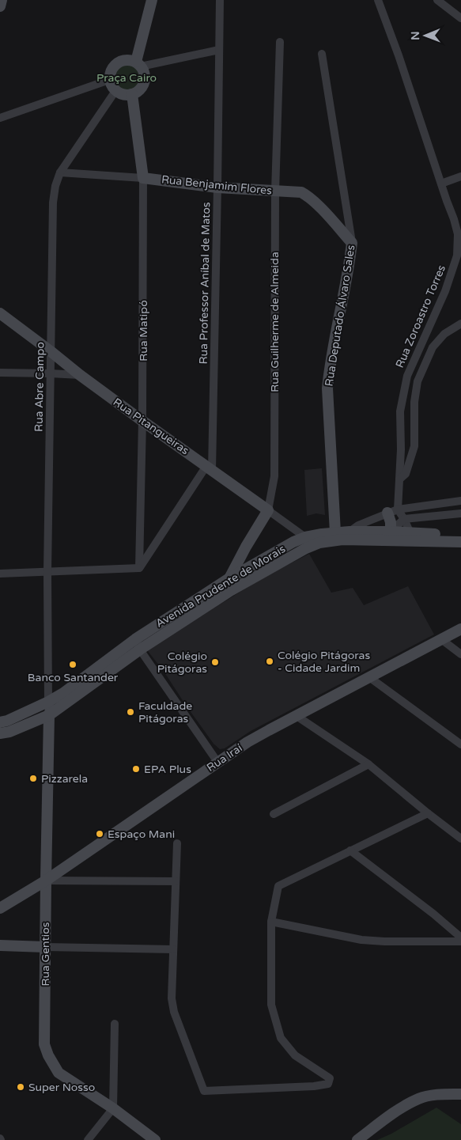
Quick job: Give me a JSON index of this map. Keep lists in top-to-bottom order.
{
  "streets": {
    "street": [
      "Rua Benjamim Flores",
      "Rua Professor Aníbal de Matos",
      "Rua Deputado Álvaro Sales",
      "Rua Zoroastro Torres",
      "Rua Guilherme de Almeida",
      "Rua Matipó",
      "Rua Abre Campo",
      "Rua Pitangueiras",
      "Avenida Prudente de Morais",
      "Rua Iraí",
      "Rua Gentios"
    ]
  },
  "crossings": [
    ["Rua Benjamim Flores", "Rua Professor Aníbal de Matos"],
    ["Rua Benjamim Flores", "Rua Deputado Álvaro Sales"],
    ["Rua Benjamim Flores", "Rua Guilherme de Almeida"],
    ["Rua Benjamim Flores", "Rua Matipó"],
    ["Rua Benjamim Flores", "Rua Abre Campo"],
    ["Rua Professor Aníbal de Matos", "Rua Pitangueiras"],
    ["Rua Deputado Álvaro Sales", "Avenida Prudente de Morais"],
    ["Rua Zoroastro Torres", "Avenida Prudente de Morais"],
    ["Rua Guilherme de Almeida", "Rua Pitangueiras"],
    ["Rua Guilherme de Almeida", "Avenida Prudente de Morais"],
    ["Rua Matipó", "Rua Abre Campo"],
    ["Rua Matipó", "Rua Pitangueiras"],
    ["Rua Abre Campo", "Rua Pitangueiras"],
    ["Rua Abre Campo", "Avenida Prudente de Morais"],
    ["Rua Pitangueiras", "Avenida Prudente de Morais"],
    ["Avenida Prudente de Morais", "Rua Gentios"],
    ["Rua Iraí", "Rua Gentios"]
  ],
  "parks": ["Praça Cairo"],
  "places": [
    "Colégio Pitágoras - Cidade Jardim",
    "Colégio Pitágoras",
    "Banco Santander",
    "Faculdade Pitágoras",
    "EPA Plus",
    "Pizzarela",
    "Espaço Mani",
    "Super Nosso"
  ],
  "north": "left"
}
